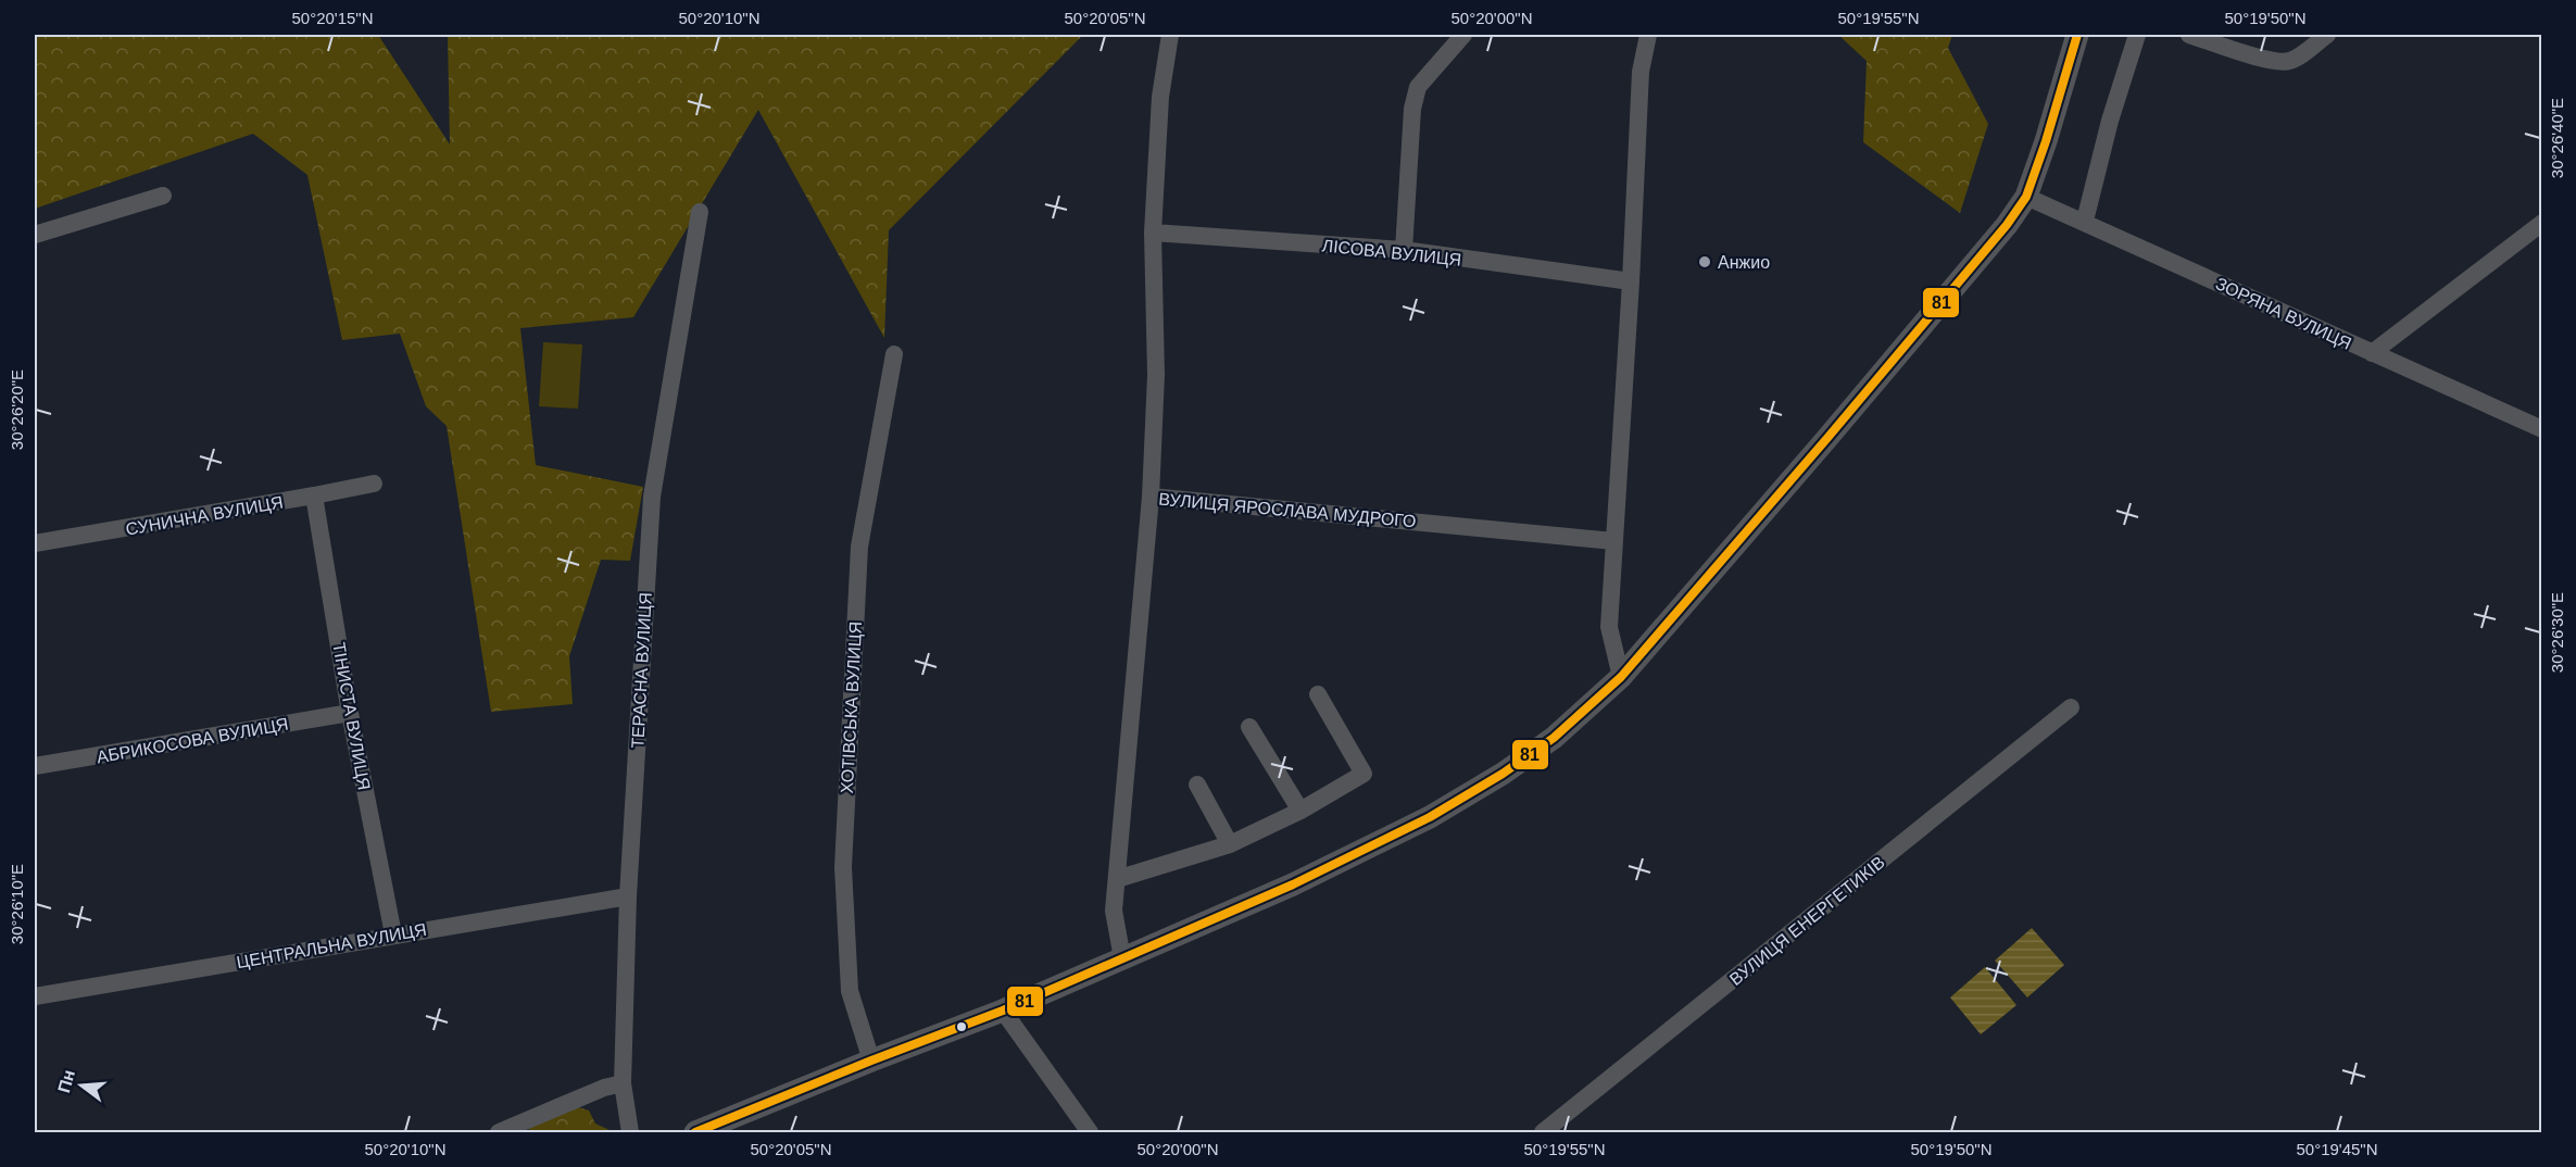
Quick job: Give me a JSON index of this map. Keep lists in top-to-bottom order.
{
  "streets": {
    "street": [
      "ЛІСОВА ВУЛИЦЯ",
      "ЗОРЯНА ВУЛИЦЯ",
      "ВУЛИЦЯ ЯРОСЛАВА МУДРОГО",
      "СУНИЧНА ВУЛИЦЯ",
      "ТЕРАСНА ВУЛИЦЯ",
      "ХОТІВСЬКА ВУЛИЦЯ",
      "ТІНИСТА ВУЛИЦЯ",
      "АБРИКОСОВА ВУЛИЦЯ",
      "ВУЛИЦЯ ЕНЕРГЕТИКІВ",
      "ЦЕНТРАЛЬНА ВУЛИЦЯ"
    ]
  },
  "crossings": [
    ["СУНИЧНА ВУЛИЦЯ", "ТІНИСТА ВУЛИЦЯ"],
    ["ТЕРАСНА ВУЛИЦЯ", "ЦЕНТРАЛЬНА ВУЛИЦЯ"],
    ["ТІНИСТА ВУЛИЦЯ", "АБРИКОСОВА ВУЛИЦЯ"],
    ["ТІНИСТА ВУЛИЦЯ", "ЦЕНТРАЛЬНА ВУЛИЦЯ"]
  ],
  "places": ["Анжио"],
  "lines": ["transit line 81"],
  "north": "left",
  "coordinates": [
    "50°20'15\"N",
    "50°20'10\"N",
    "50°20'05\"N",
    "50°20'00\"N",
    "50°19'55\"N",
    "50°19'50\"N",
    "30°26'40\"E",
    "30°26'20\"E",
    "30°26'30\"E",
    "30°26'10\"E",
    "50°19'45\"N"
  ]
}
